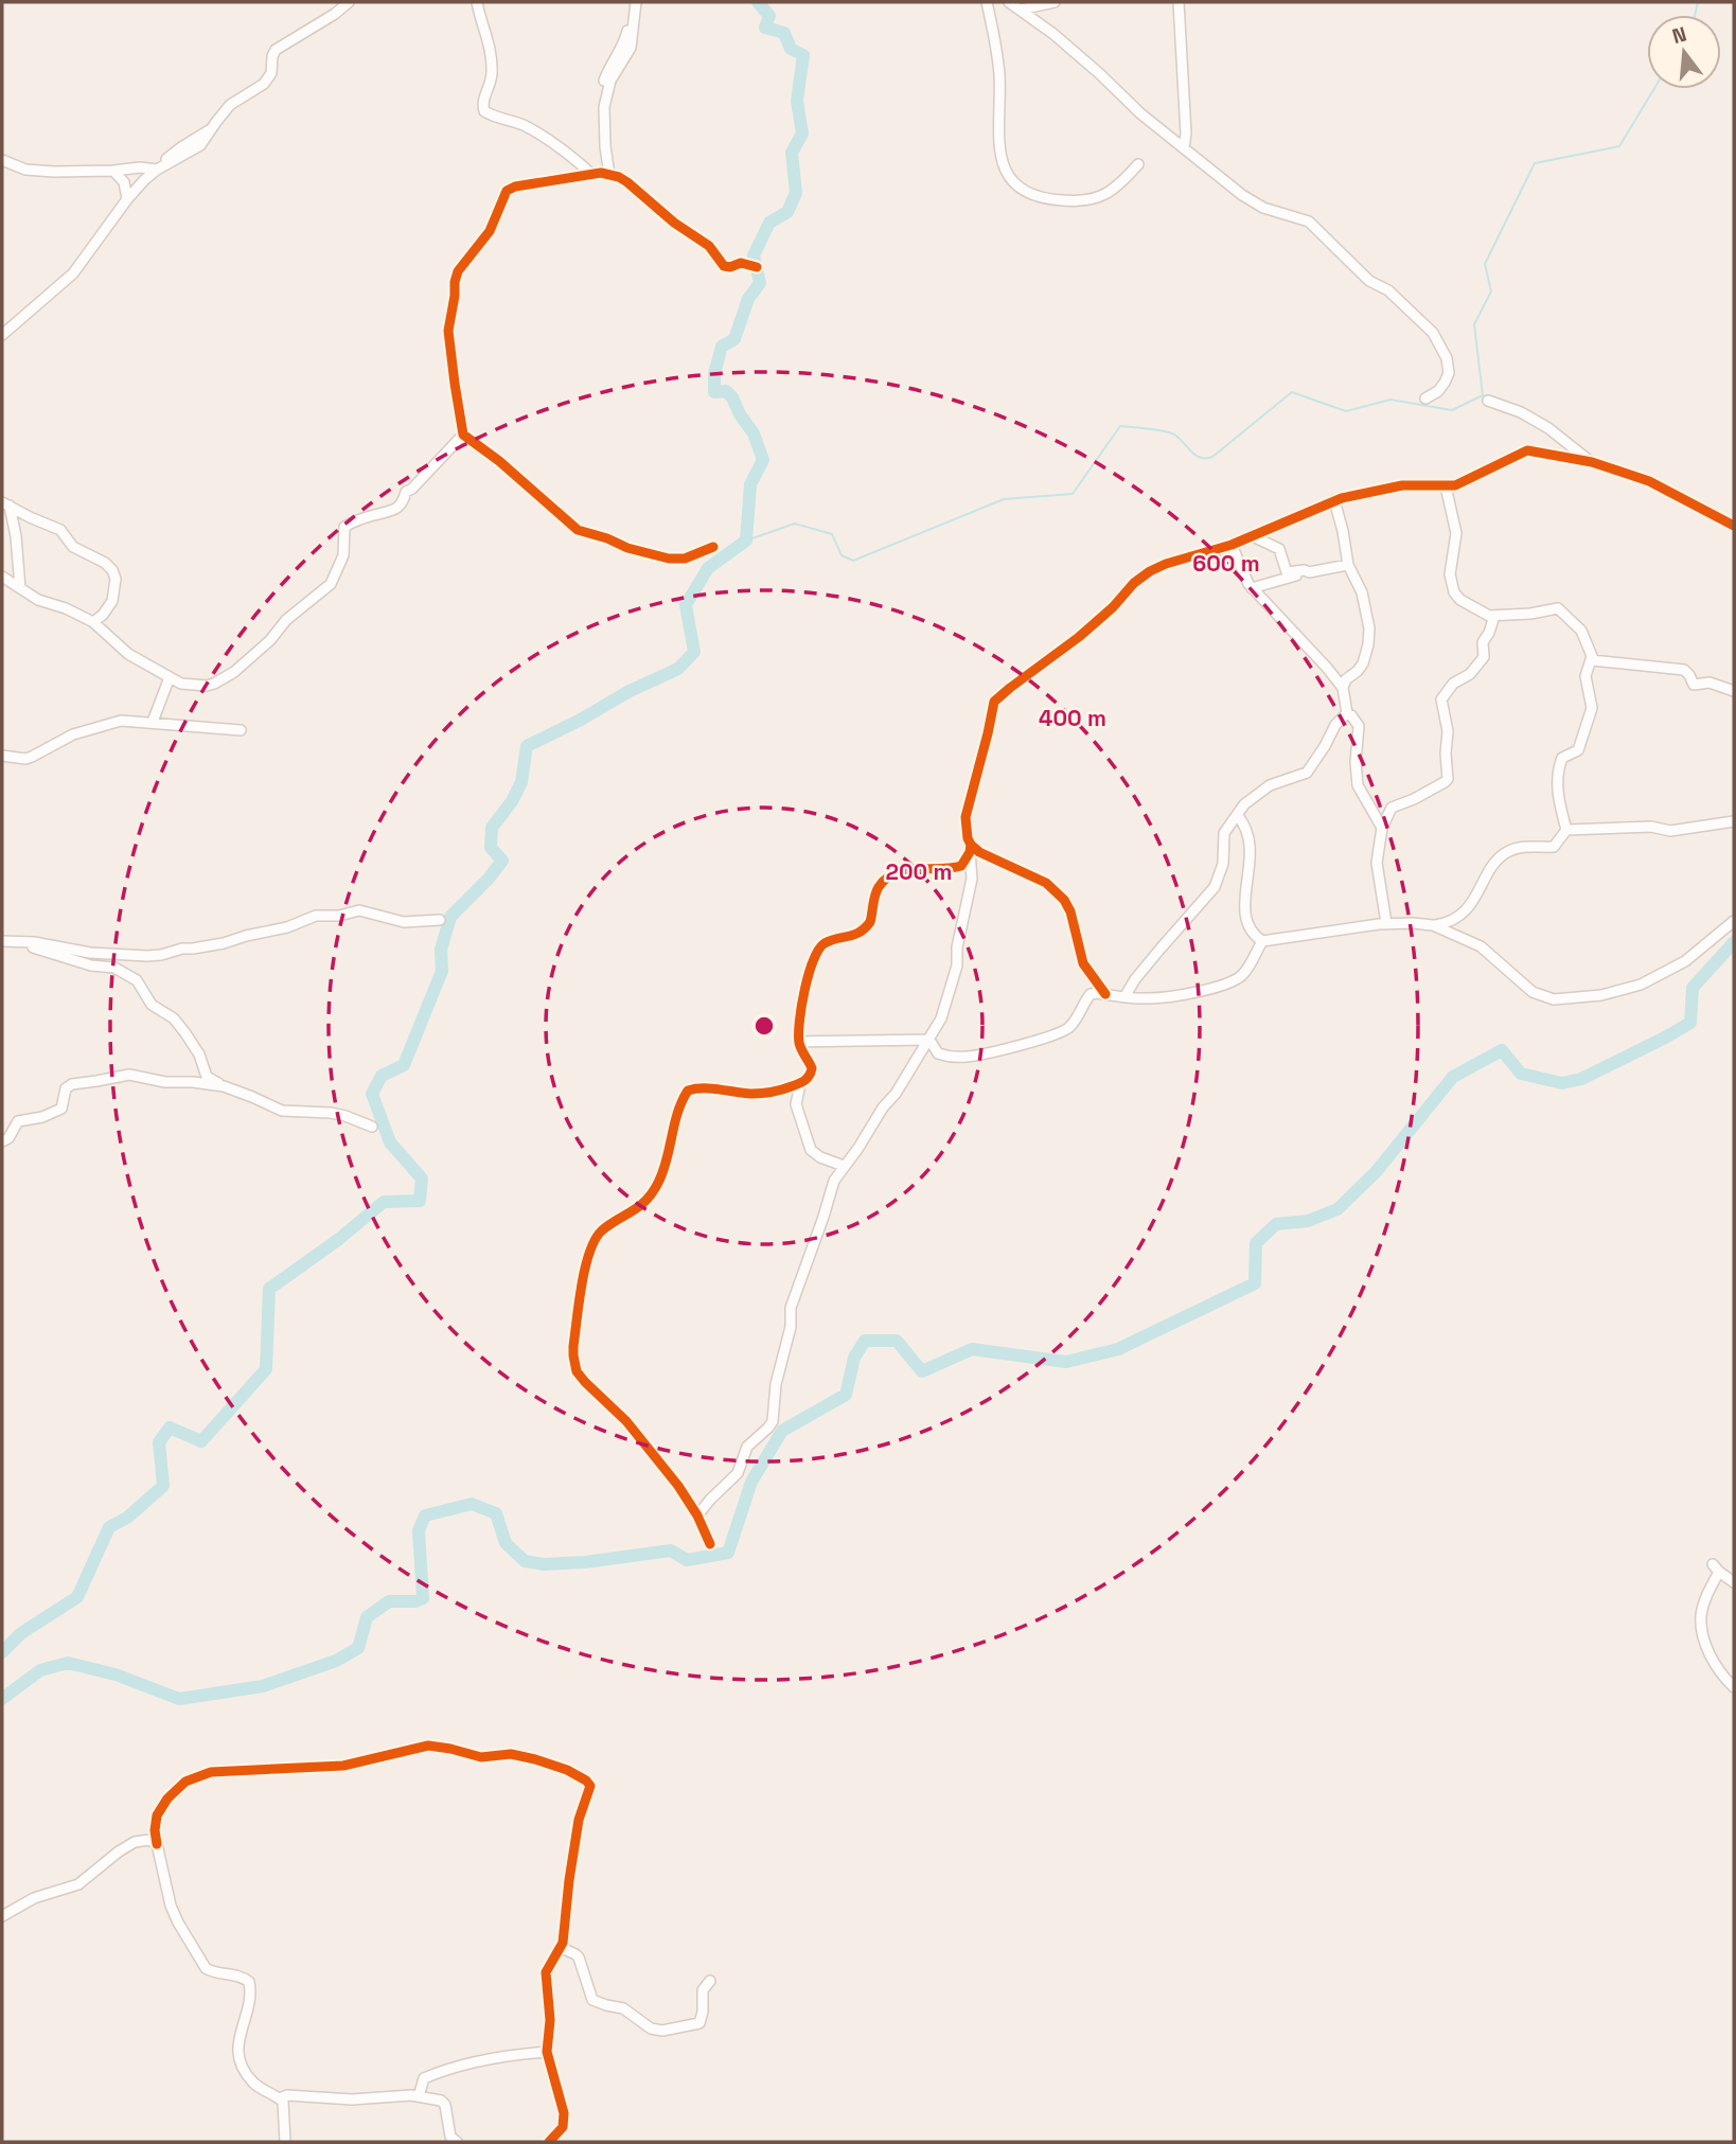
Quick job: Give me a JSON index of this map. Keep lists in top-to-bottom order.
{
  "north": "top",
  "rings": ["600 m", "400 m", "200 m"]
}
